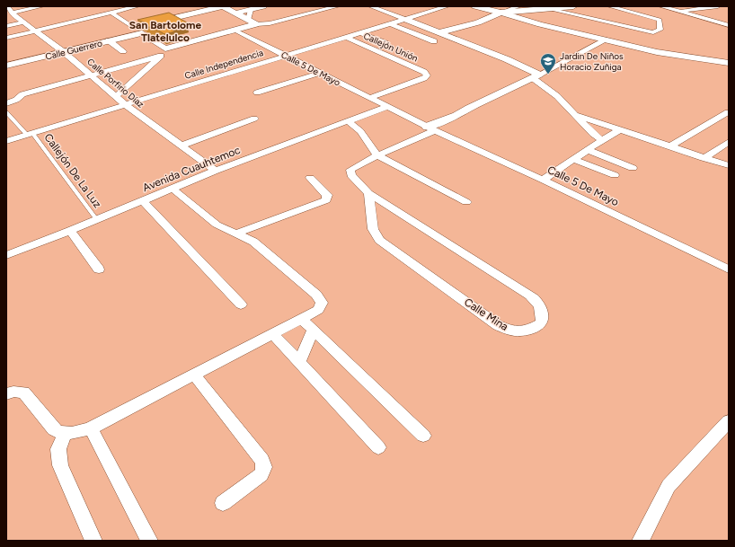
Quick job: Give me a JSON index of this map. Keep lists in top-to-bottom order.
{
  "streets": {
    "street": [
      "Callejón Unión",
      "Calle Guerrero",
      "Calle Independencia",
      "Calle 5 De Mayo",
      "Calle Porfirio Díaz",
      "Avenida Cuauhtemoc",
      "Calle Mina"
    ],
    "lane": ["Callejón De La Luz"]
  },
  "crossings": [
    ["Callejón Unión", "Calle Independencia"],
    ["Callejón Unión", "Calle 5 De Mayo"],
    ["Calle Guerrero", "Calle Porfirio Díaz"],
    ["Calle Independencia", "Calle 5 De Mayo"],
    ["Calle Independencia", "Calle Porfirio Díaz"],
    ["Calle Independencia", "Callejón De La Luz"],
    ["Calle 5 De Mayo", "Avenida Cuauhtemoc"],
    ["Calle Porfirio Díaz", "Avenida Cuauhtemoc"],
    ["Avenida Cuauhtemoc", "Callejón De La Luz"]
  ],
  "districts": ["San Bartolome Tlatelulco"],
  "places": {
    "school or university": ["Jardin De Niños Horacio Zuñiga"]
  }
}
